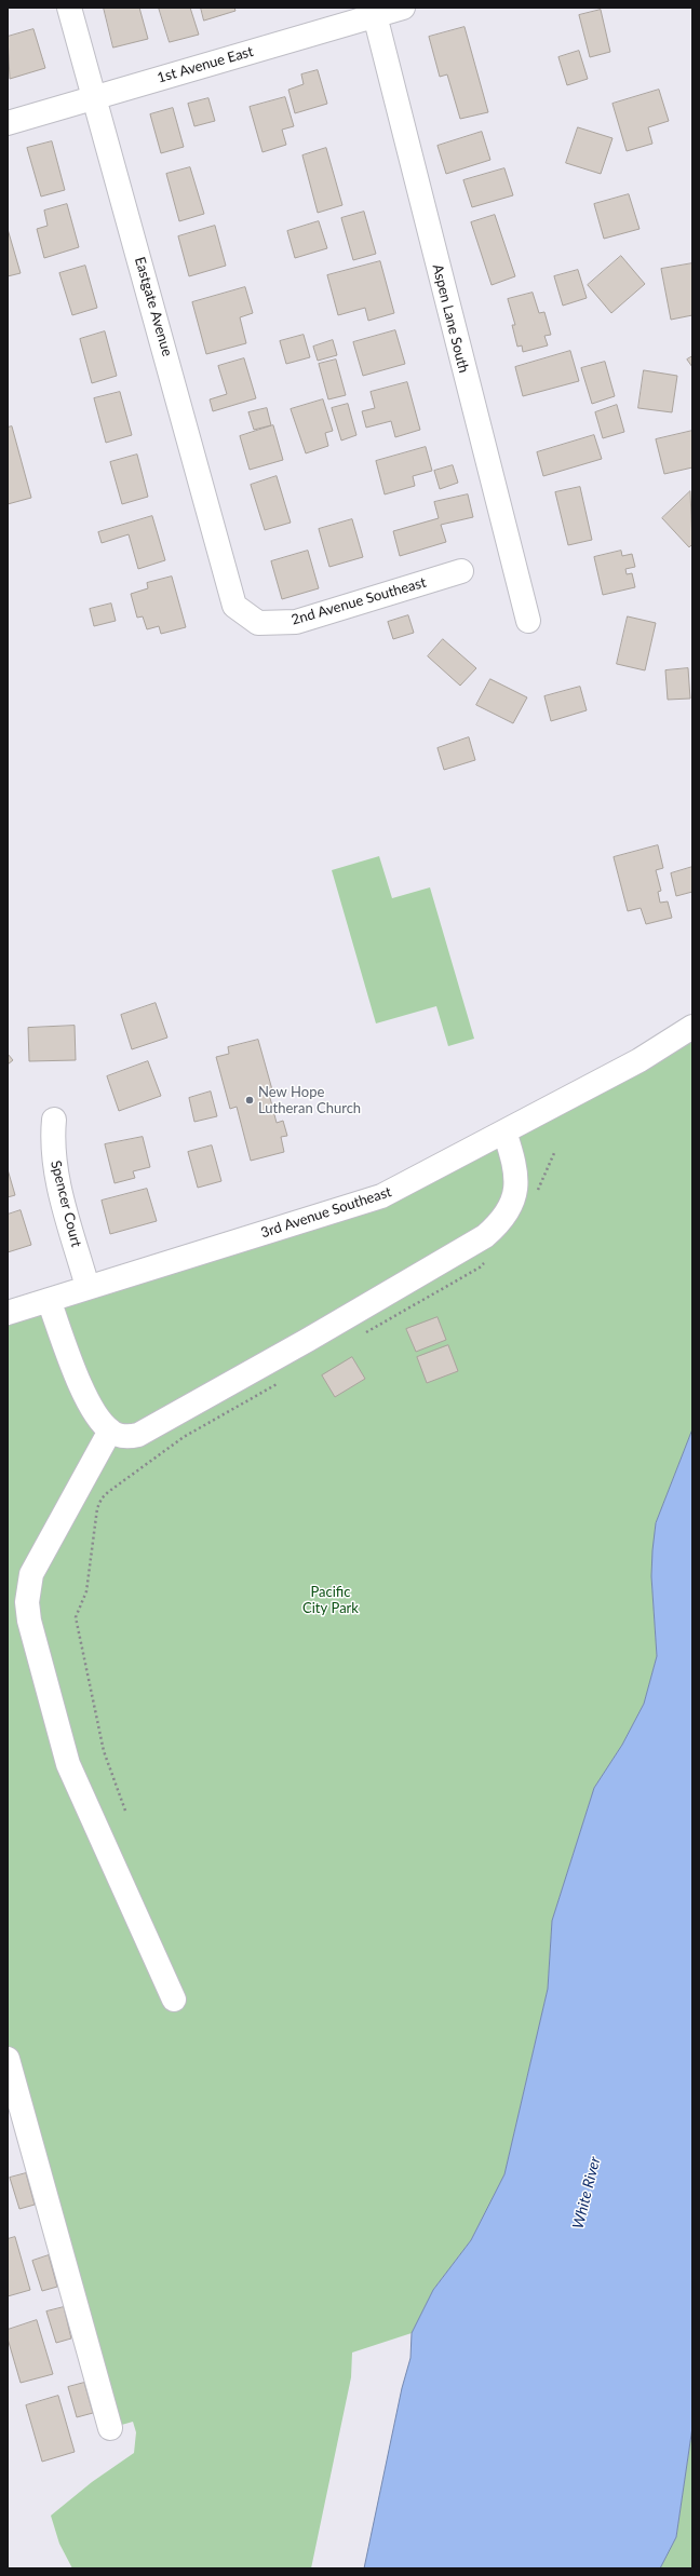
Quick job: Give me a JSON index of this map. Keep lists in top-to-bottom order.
{
  "streets": {
    "street": [
      "1st Avenue East",
      "Eastgate Avenue",
      "Aspen Lane South",
      "2nd Avenue Southeast",
      "Spencer Court",
      "3rd Avenue Southeast"
    ]
  },
  "crossings": [
    ["1st Avenue East", "Eastgate Avenue"],
    ["1st Avenue East", "Aspen Lane South"],
    ["Eastgate Avenue", "2nd Avenue Southeast"],
    ["Spencer Court", "3rd Avenue Southeast"]
  ],
  "water": ["White River"],
  "parks": ["Pacific City Park"],
  "places": ["New Hope Lutheran Church"]
}
